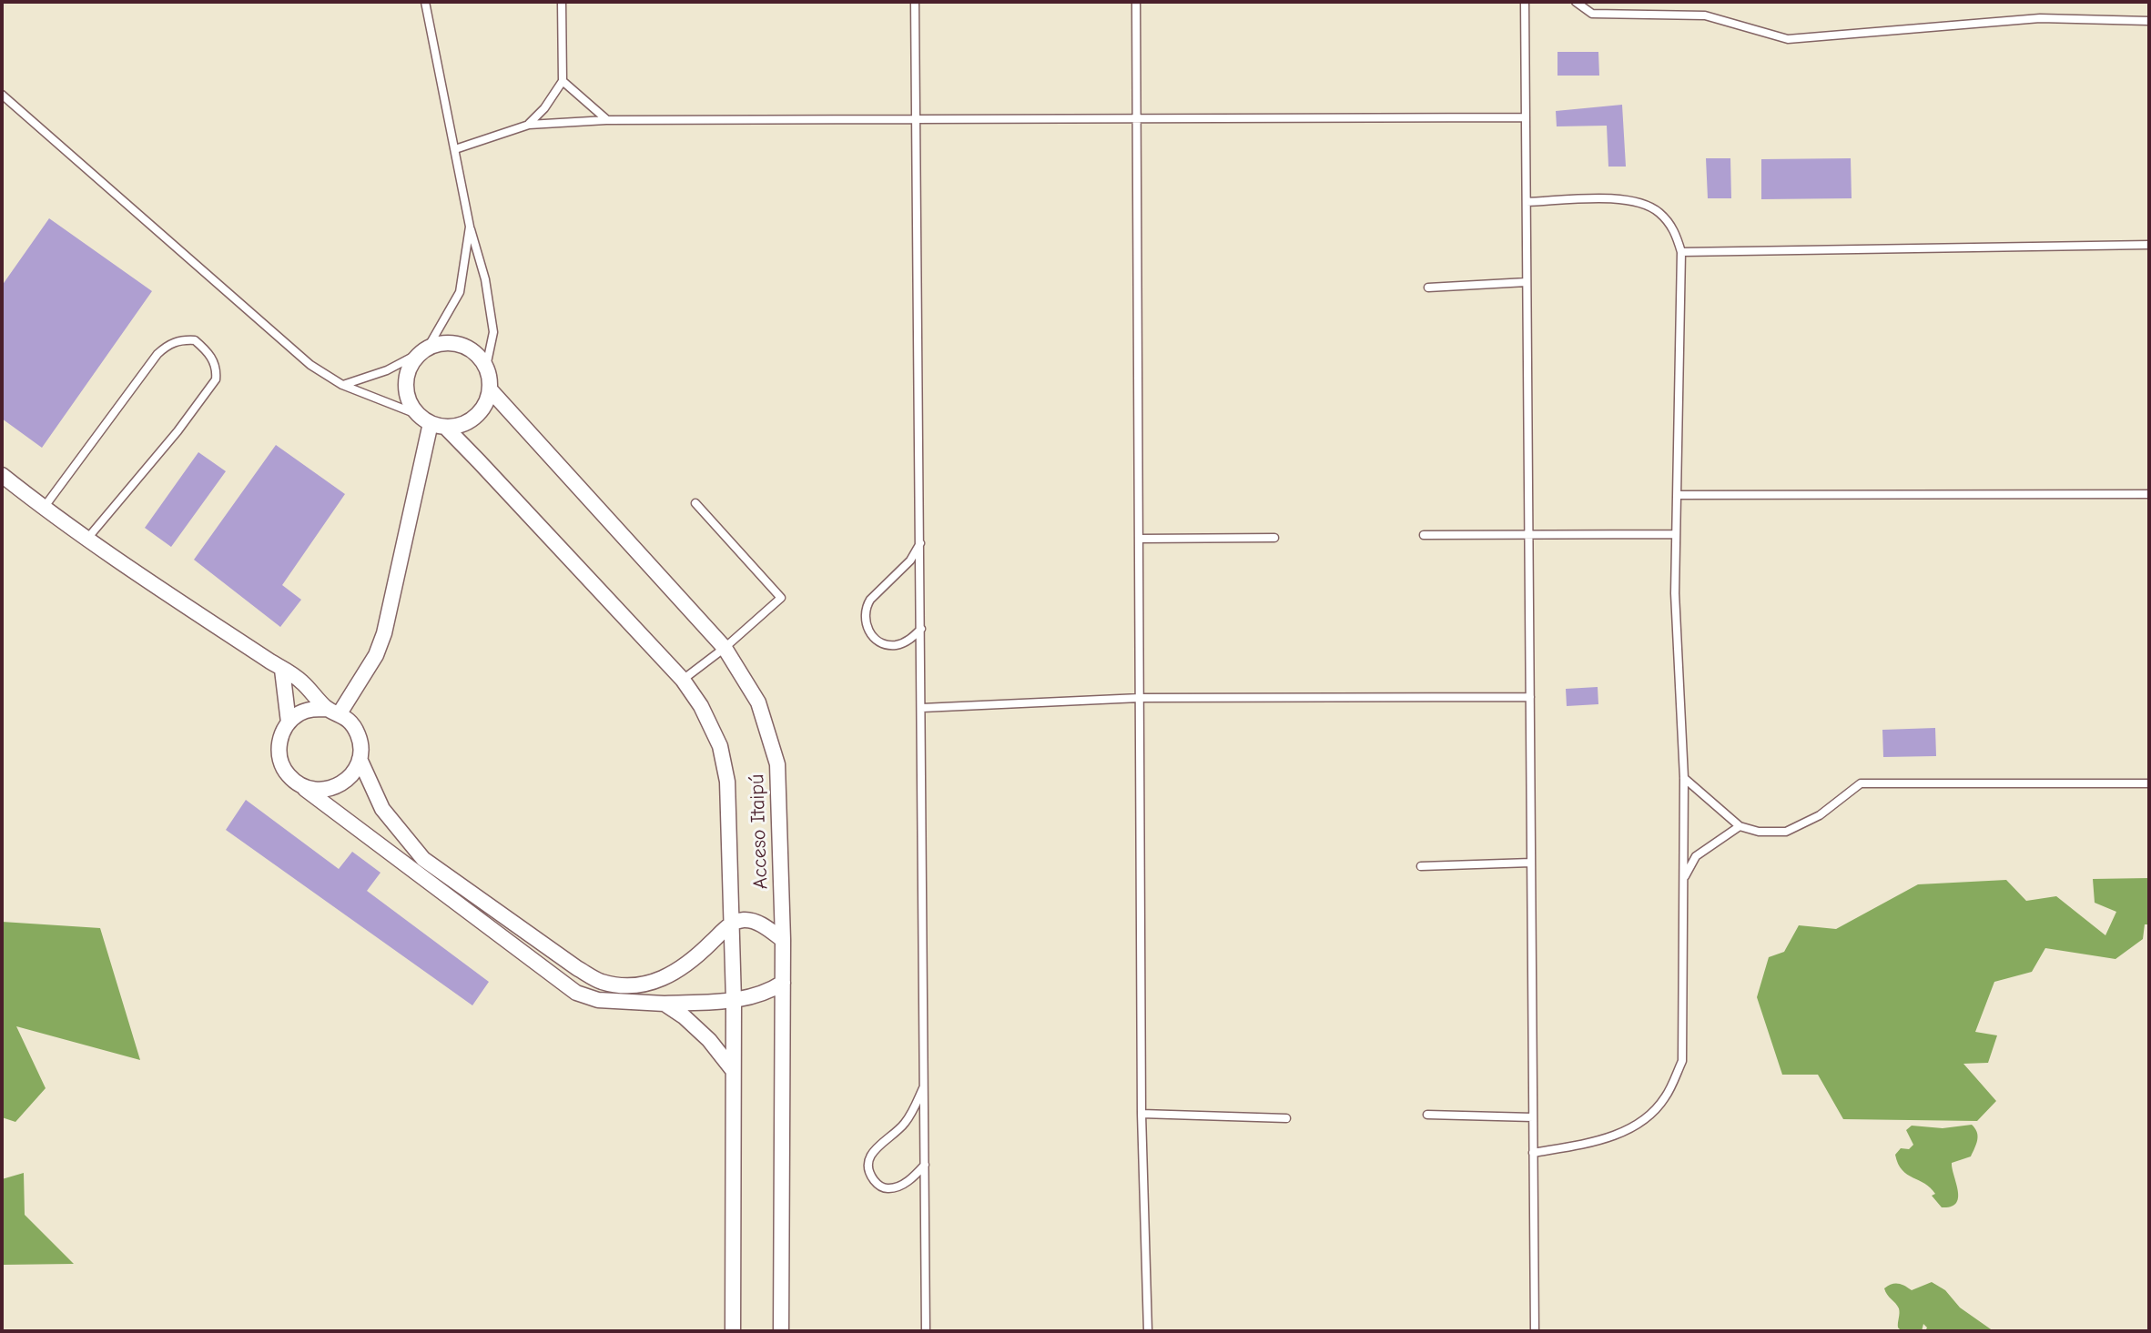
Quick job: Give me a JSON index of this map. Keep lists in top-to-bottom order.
{
  "streets": {
    "street": ["Acceso Itaipú"]
  }
}
